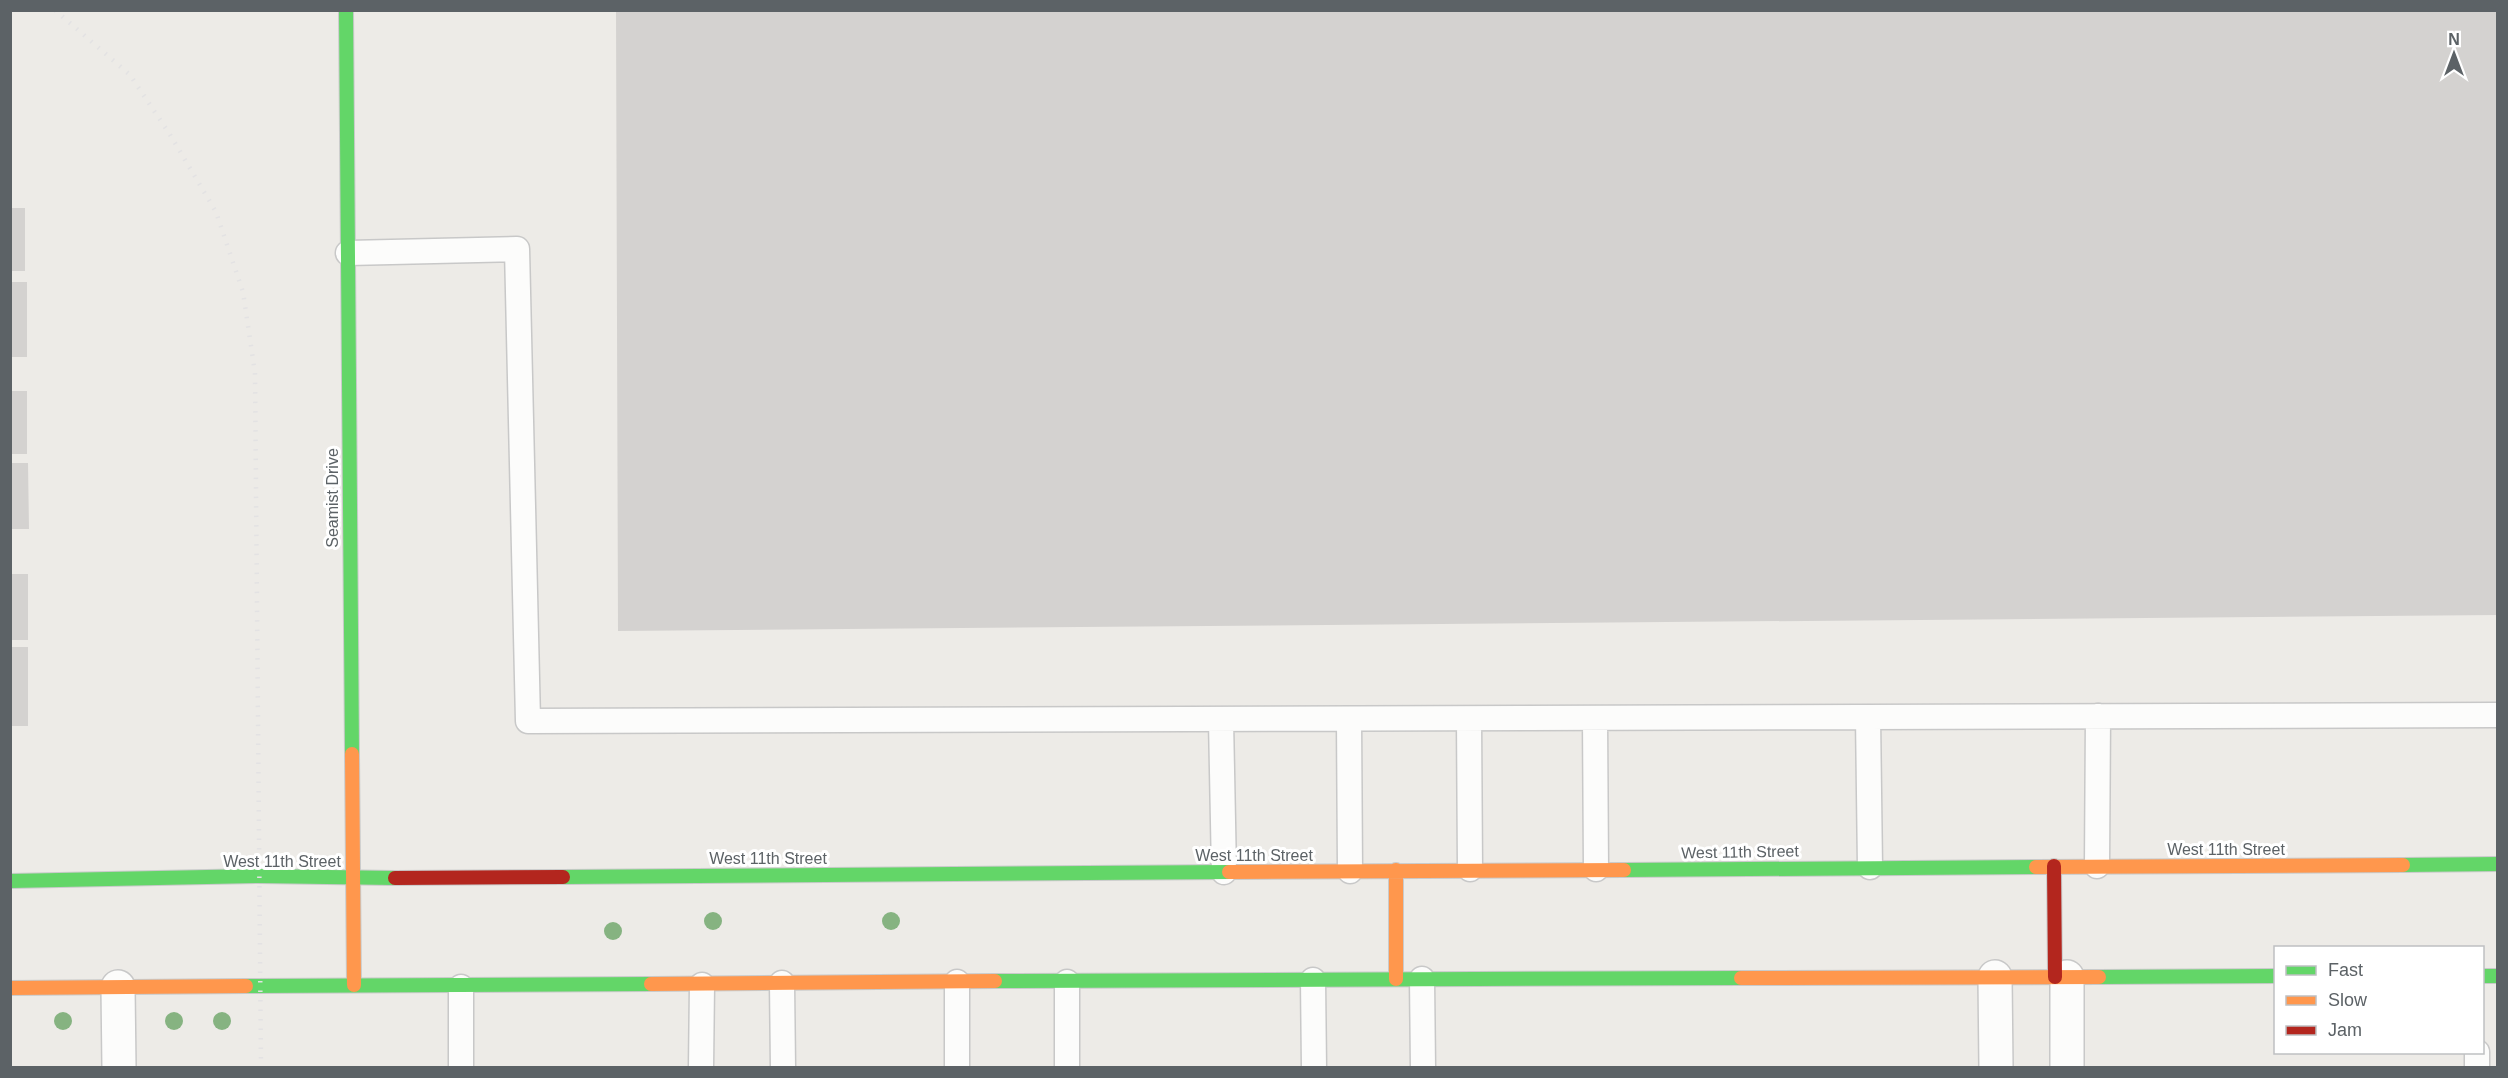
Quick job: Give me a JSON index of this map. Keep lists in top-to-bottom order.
{
  "streets": {
    "main road": ["Seamist Drive", "West 11th Street"]
  },
  "crossings": [
    ["Seamist Drive", "West 11th Street"]
  ],
  "legend": ["Fast", "Slow", "Jam"],
  "north": "top"
}
